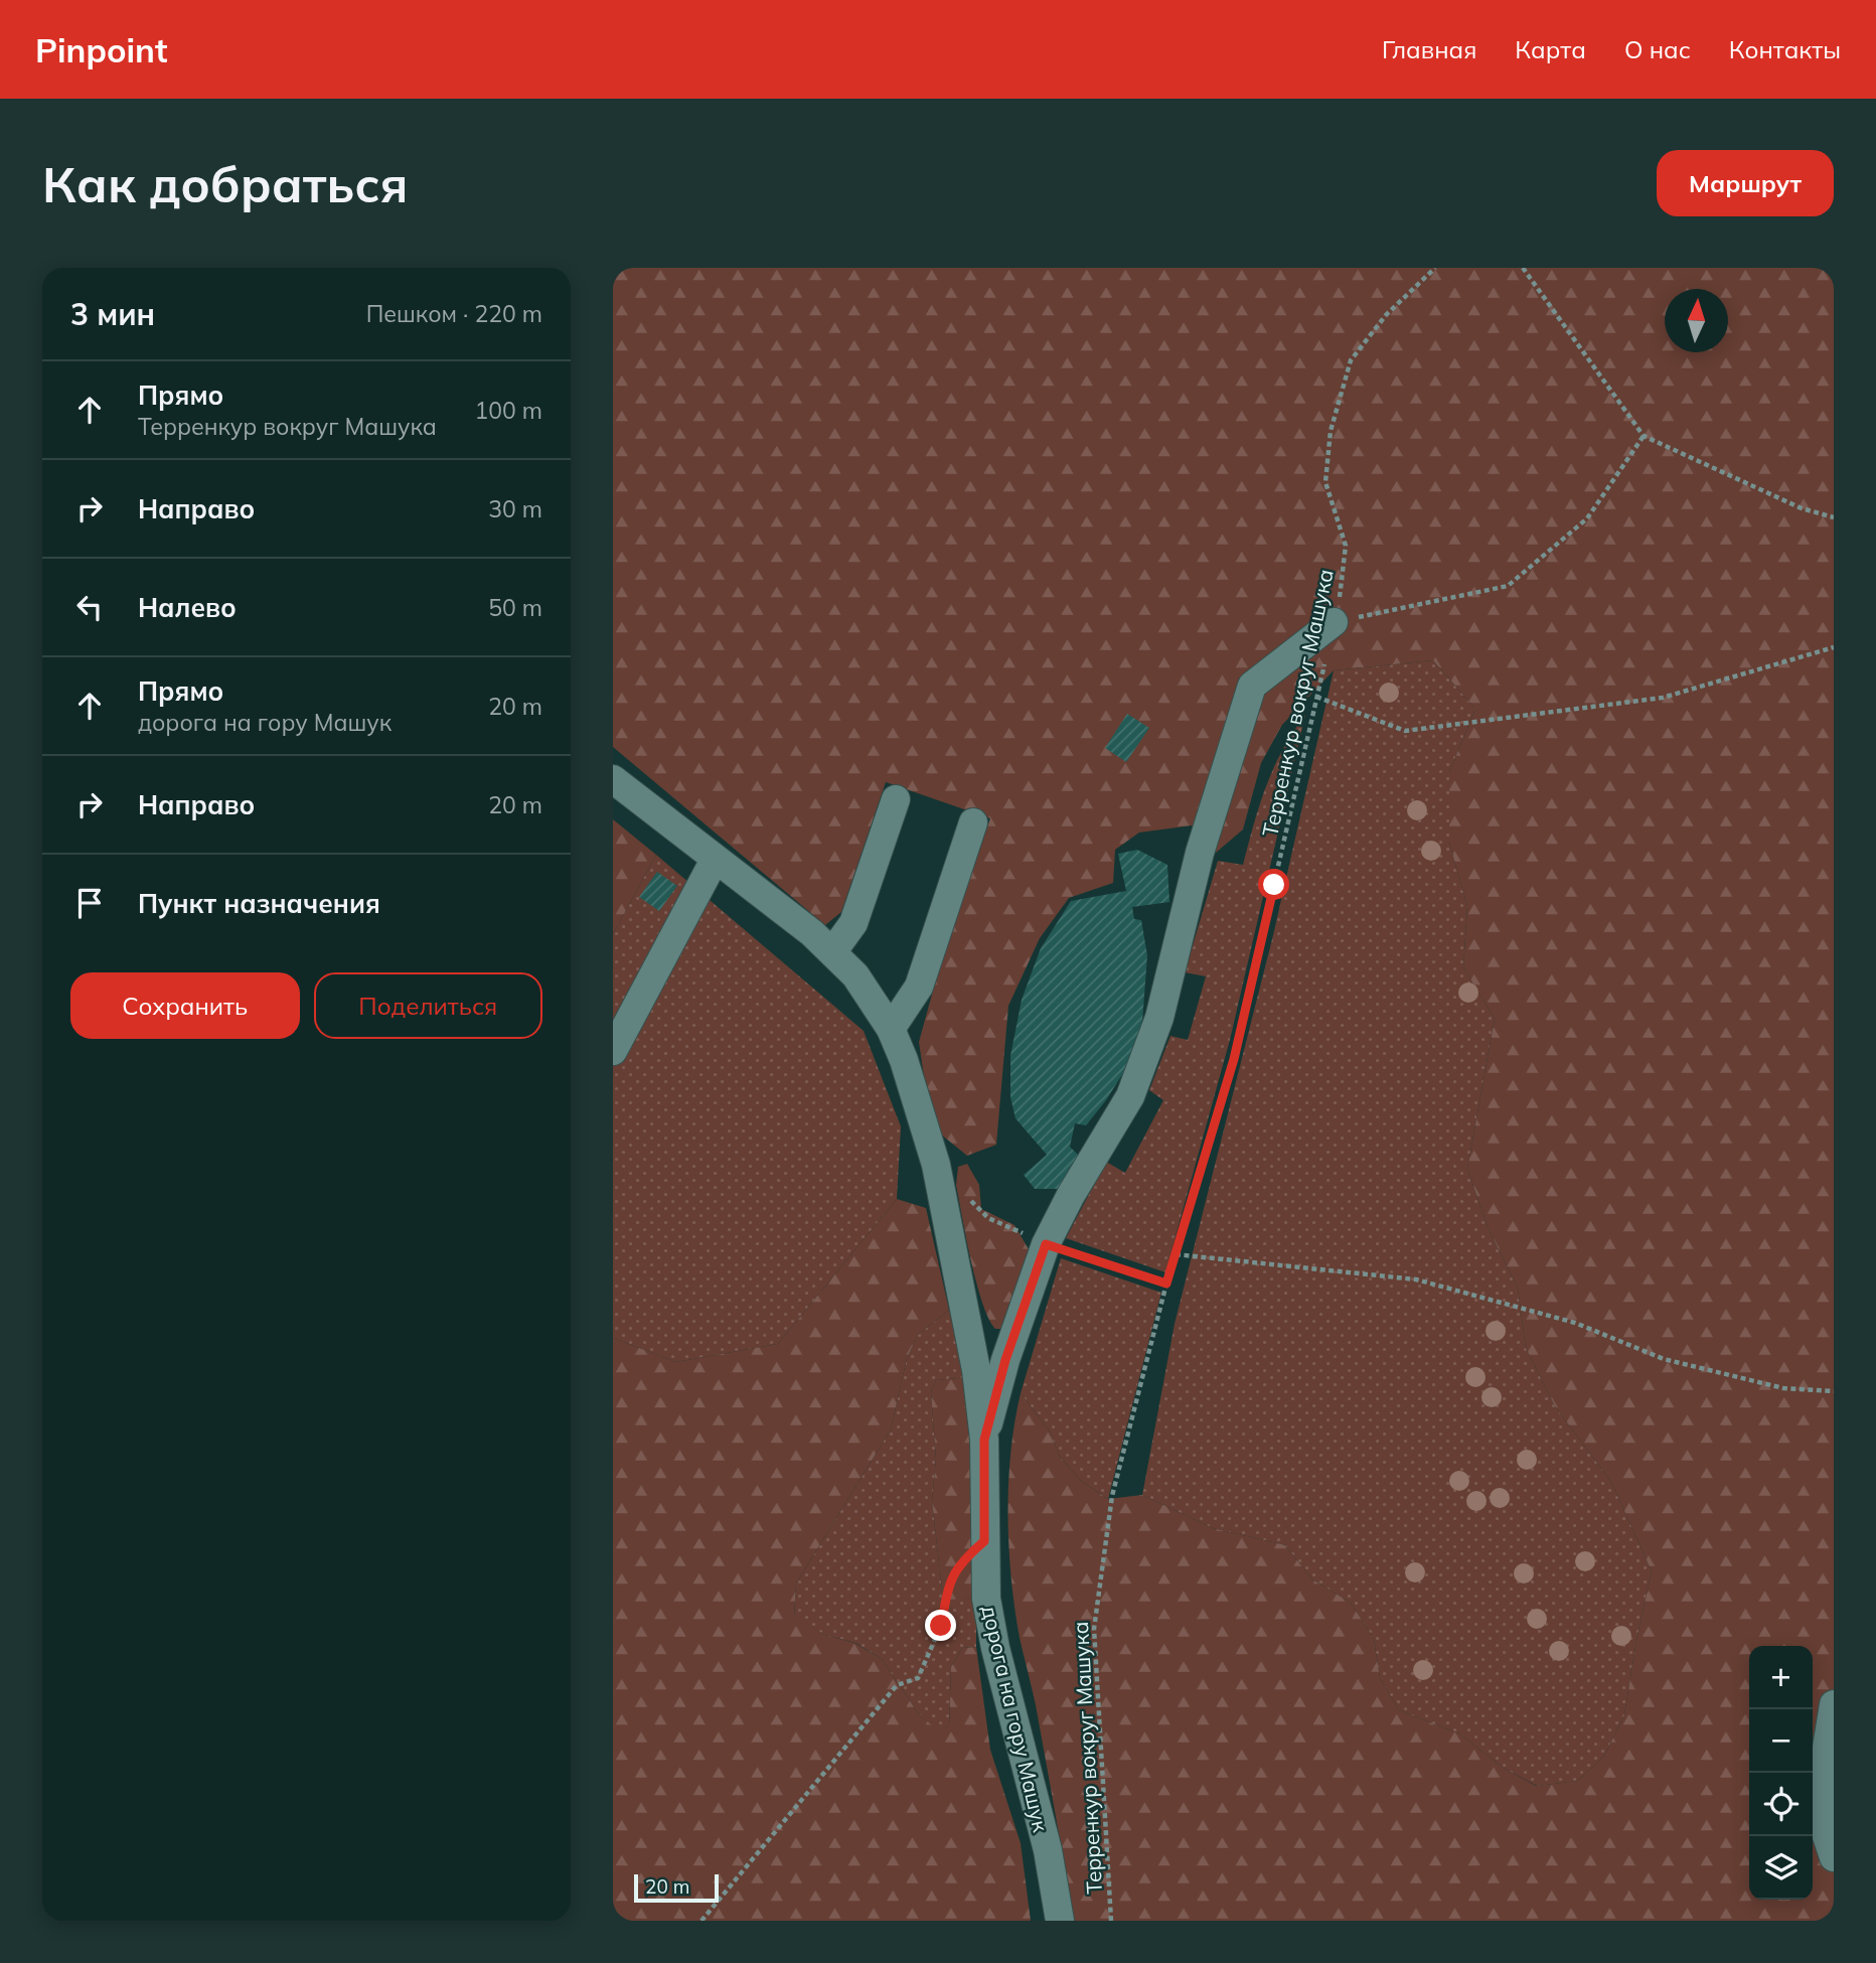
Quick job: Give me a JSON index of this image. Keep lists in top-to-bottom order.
{
  "streets": {
    "street": ["дорога на гору Машук"],
    "path": ["Терренкур вокруг Машука"]
  },
  "scale_bar": "20 m",
  "north": "top",
  "page": {
    "header": "Pinpoint",
    "nav": [
      "Главная",
      "Карта",
      "О нас",
      "Контакты"
    ],
    "buttons": [
      "Маршрут",
      ["Сохранить", "Поделиться"]
    ],
    "title": "Как добраться",
    "heading": ["3 мин", "Пешком · 220 m"],
    "list": [
      ["Прямо", "Терренкур вокруг Машука", "100 m"],
      ["Направо", "30 m"],
      ["Налево", "50 m"],
      ["Прямо", "дорога на гору Машук", "20 m"],
      ["Направо", "20 m"],
      "Пункт назначения"
    ],
    "map_buttons": ["+", "−"],
    "scale": "20 m"
  }
}
